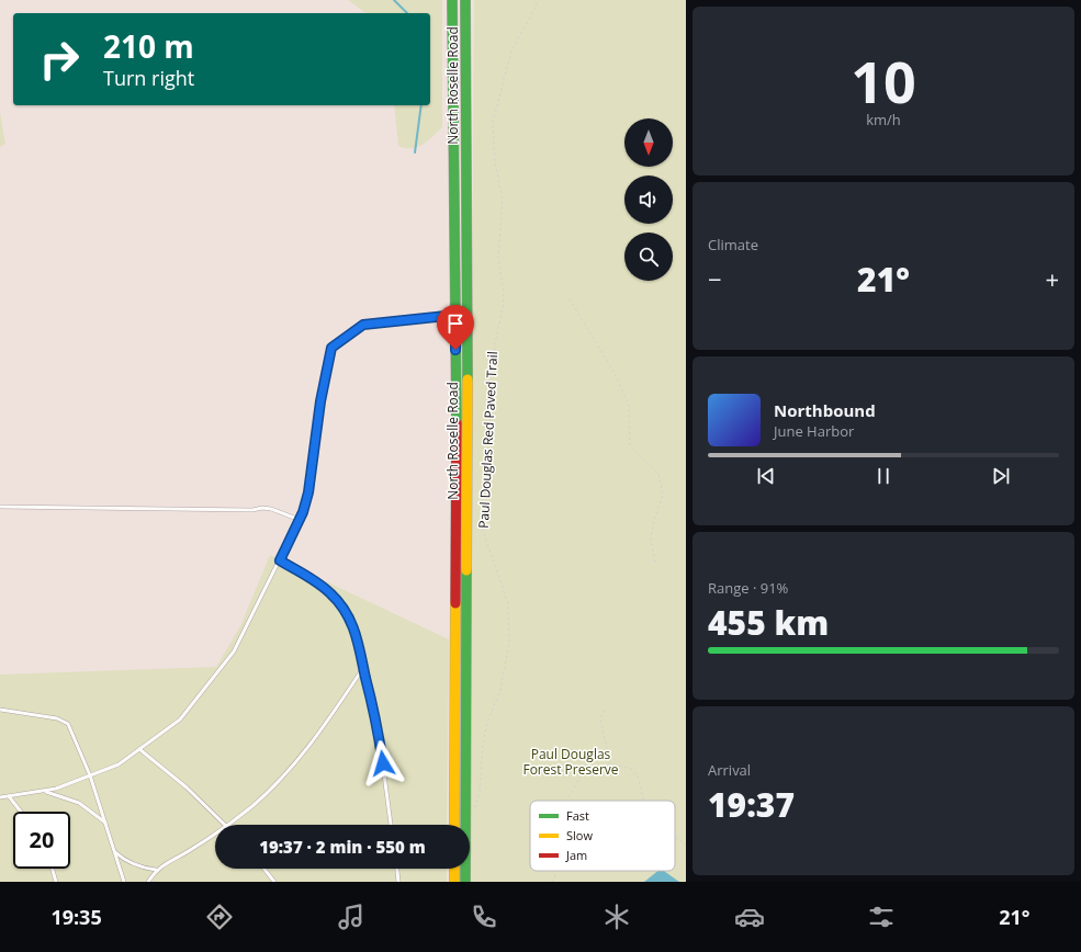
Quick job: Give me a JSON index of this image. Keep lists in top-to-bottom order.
{
  "streets": {
    "main road": ["North Roselle Road"],
    "path": ["Paul Douglas Red Paved Trail"]
  },
  "parks": ["Paul Douglas Forest Preserve"],
  "legend": ["Fast", "Slow", "Jam"],
  "north": "bottom",
  "page": {
    "tile": [
      ["10", "km/h"],
      "Climate",
      ["Range · 91%", "455 km"],
      ["Arrival", "19:37"]
    ],
    "turn": ["210 m", "Turn right"],
    "heat": ["−", "21°", "+"],
    "song": ["Northbound", "June Harbor"],
    "limit": "20",
    "trip": "19:37 · 2 min · 550 m",
    "tabs": ["19:35", "21°"]
  }
}
